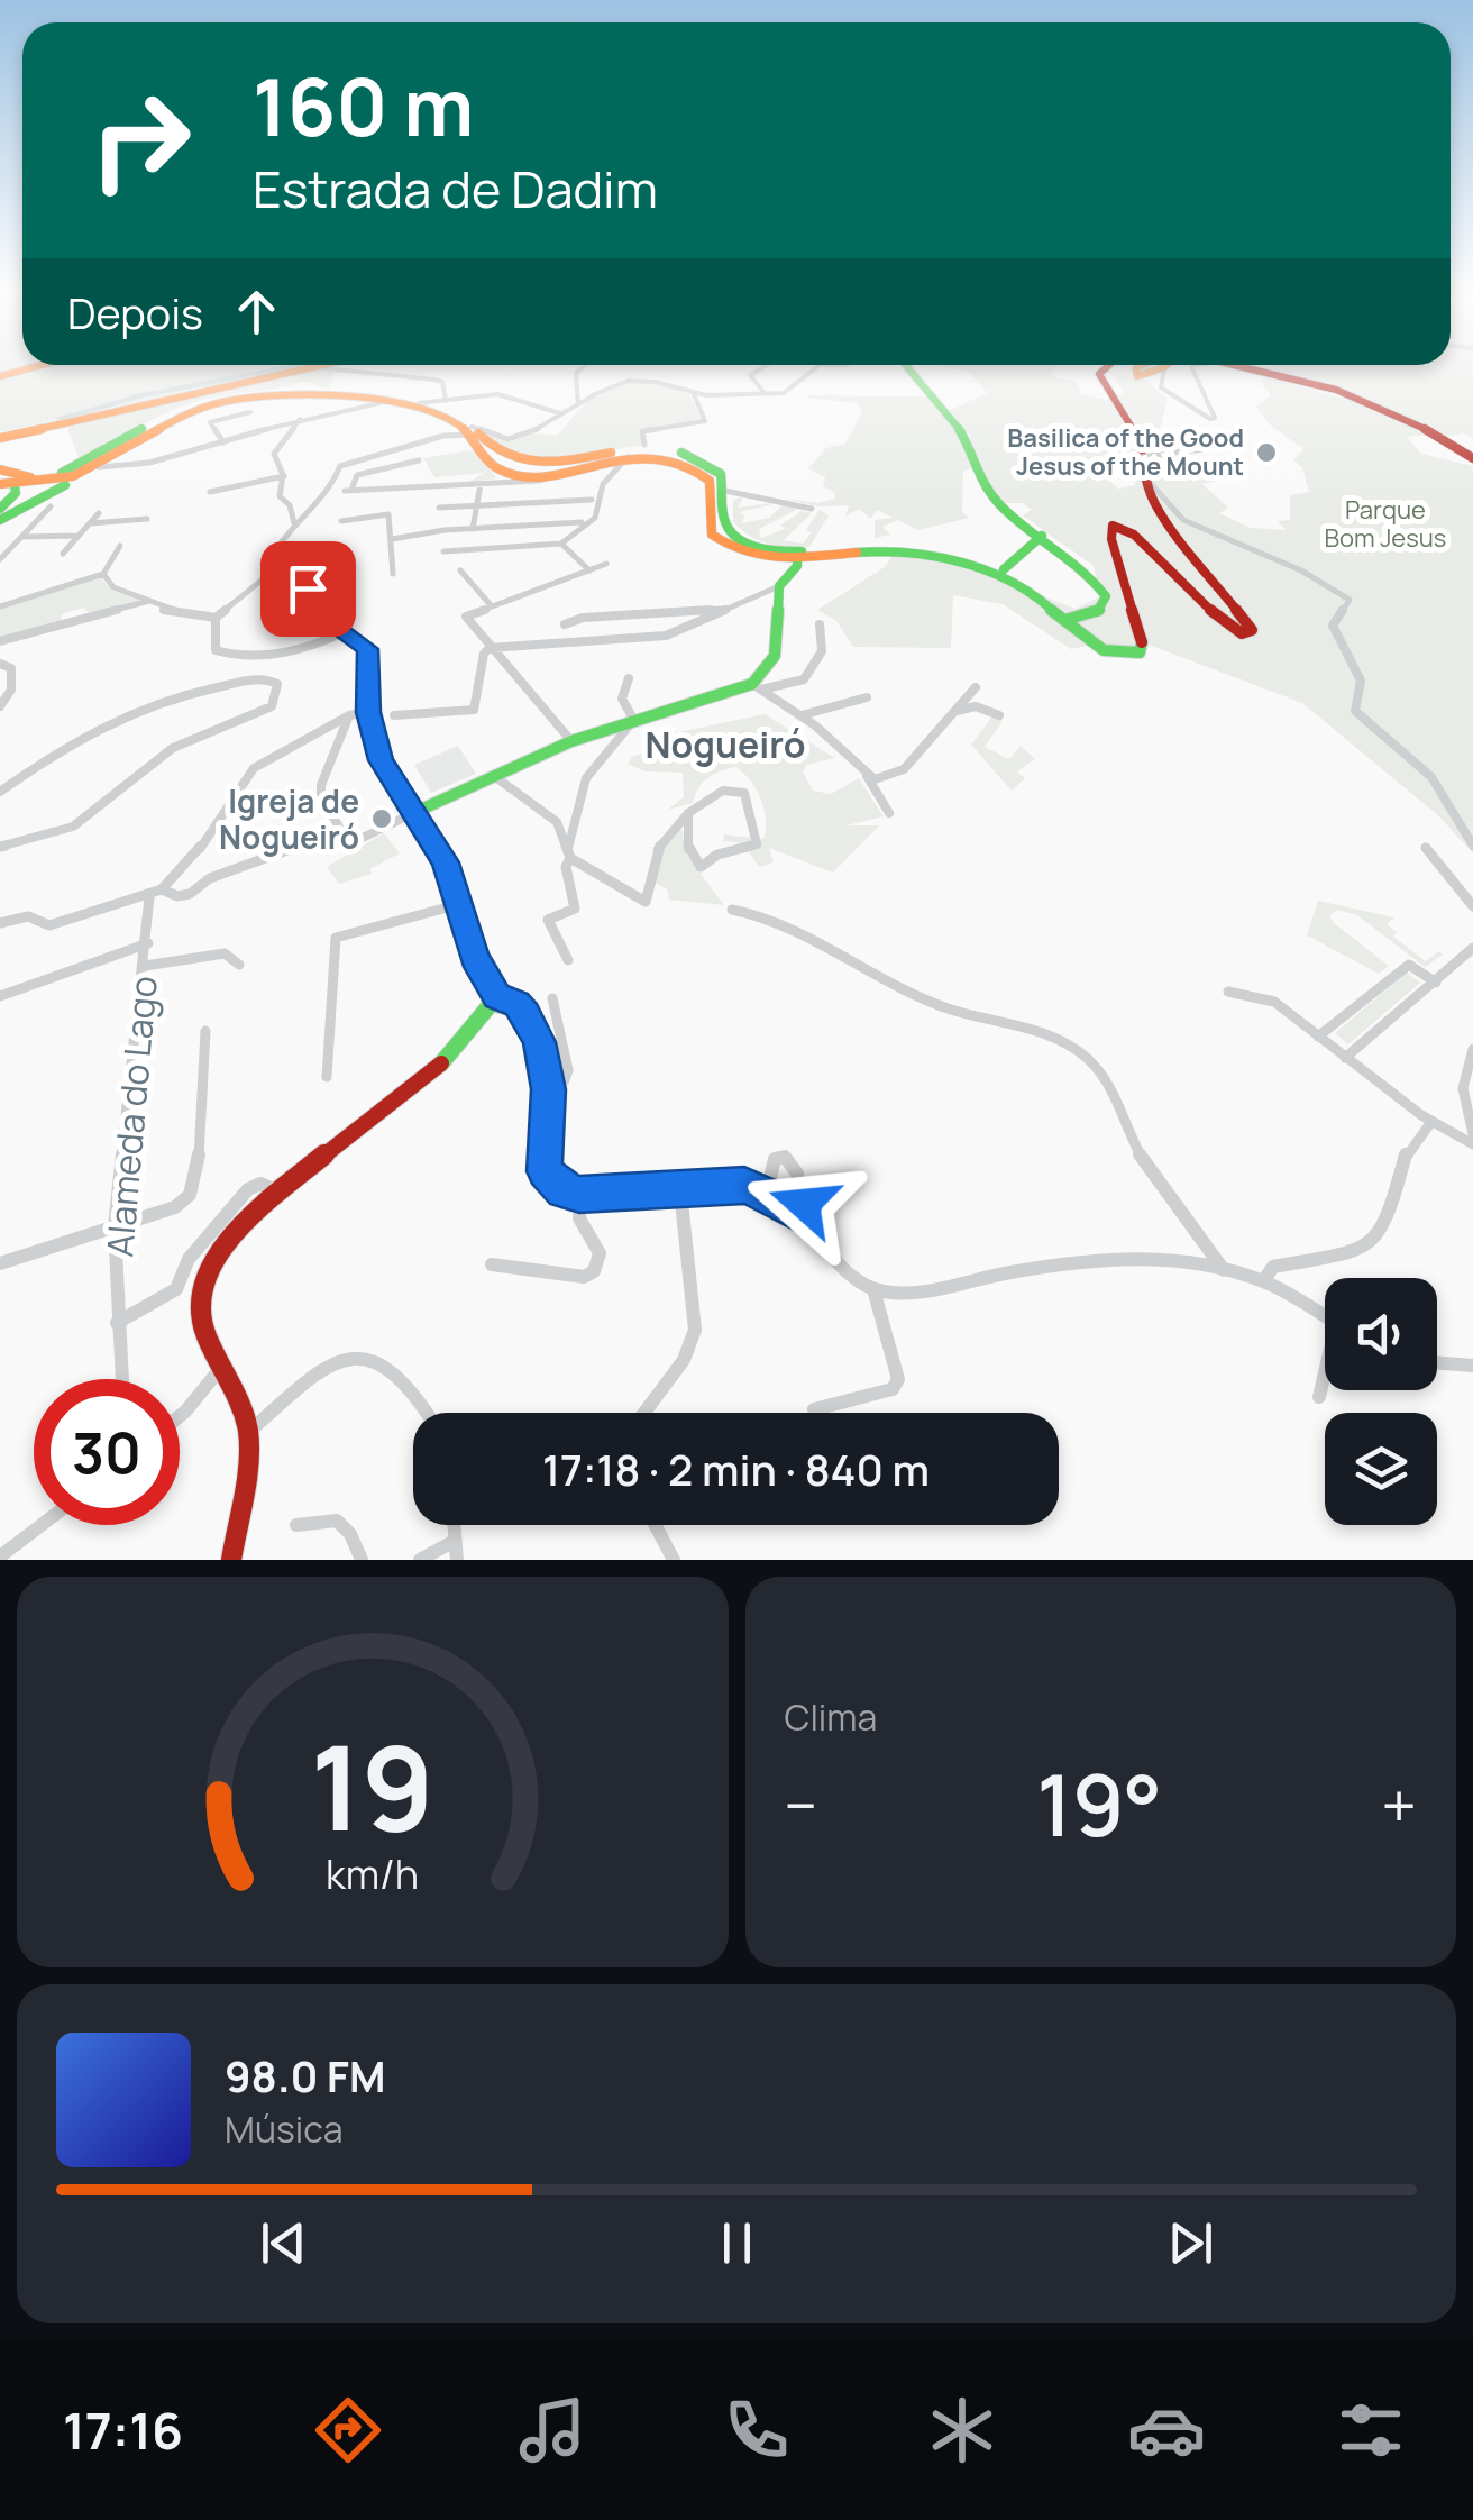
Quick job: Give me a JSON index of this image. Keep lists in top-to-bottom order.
{
  "streets": {
    "street": ["Alameda do Lago"]
  },
  "districts": ["Nogueiró"],
  "parks": ["Parque Bom Jesus"],
  "places": ["Basilica of the Good Jesus of the Mount", "Igreja de Nogueiró"],
  "page": {
    "turn": ["160 m", "Estrada de Dadim"],
    "then": "Depois",
    "limit": "30",
    "trip": "17:18 · 2 min · 840 m",
    "tile": "Clima",
    "heat": ["−", "19°", "+"],
    "song": ["98.0 FM", "Música"],
    "tabs": "17:16",
    "gauge": ["19", "km/h"]
  }
}
